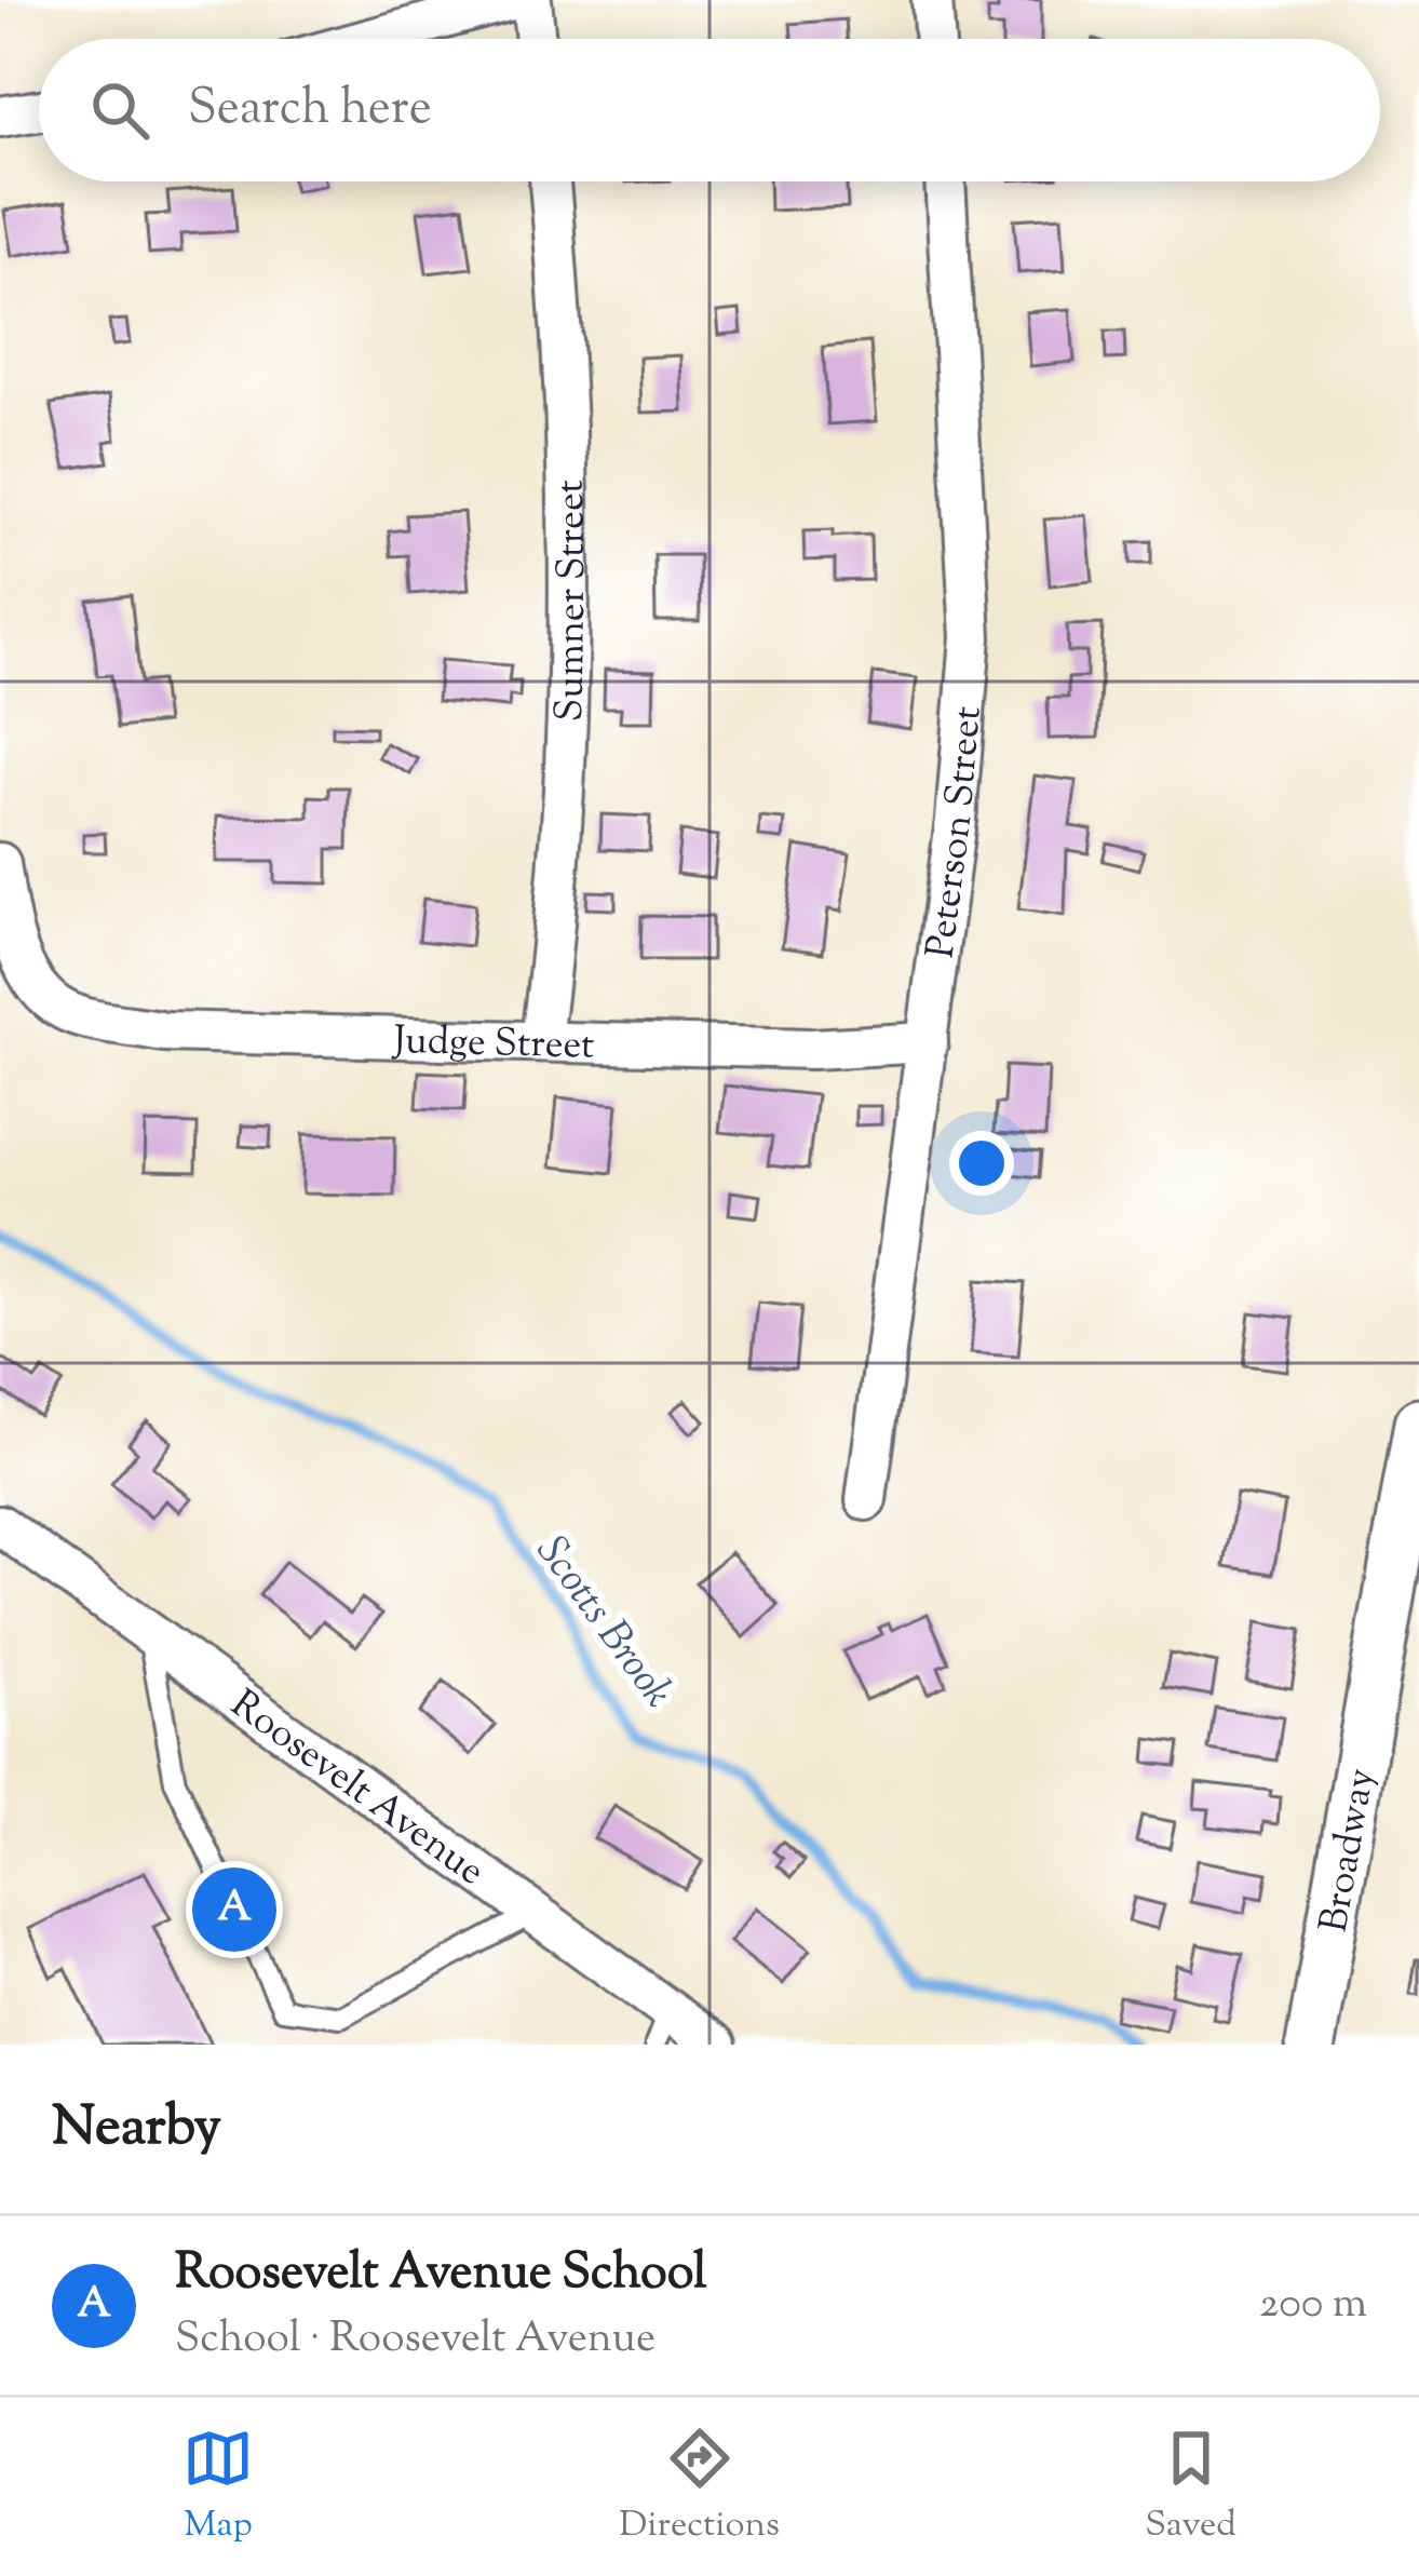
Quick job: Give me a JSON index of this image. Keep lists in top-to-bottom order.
{
  "streets": {
    "street": [
      "Sumner Street",
      "Peterson Street",
      "Judge Street",
      "Roosevelt Avenue",
      "Broadway"
    ]
  },
  "crossings": [
    ["Sumner Street", "Judge Street"],
    ["Peterson Street", "Judge Street"]
  ],
  "water": ["Scotts Brook"],
  "page": {
    "search": "Search here",
    "pins": "A",
    "heading": "Nearby",
    "list": [
      {
        "mark": "A",
        "name": "Roosevelt Avenue School",
        "note": "School · Roosevelt Avenue",
        "value": "200 m"
      }
    ],
    "nav": ["Map", "Directions", "Saved"]
  }
}
